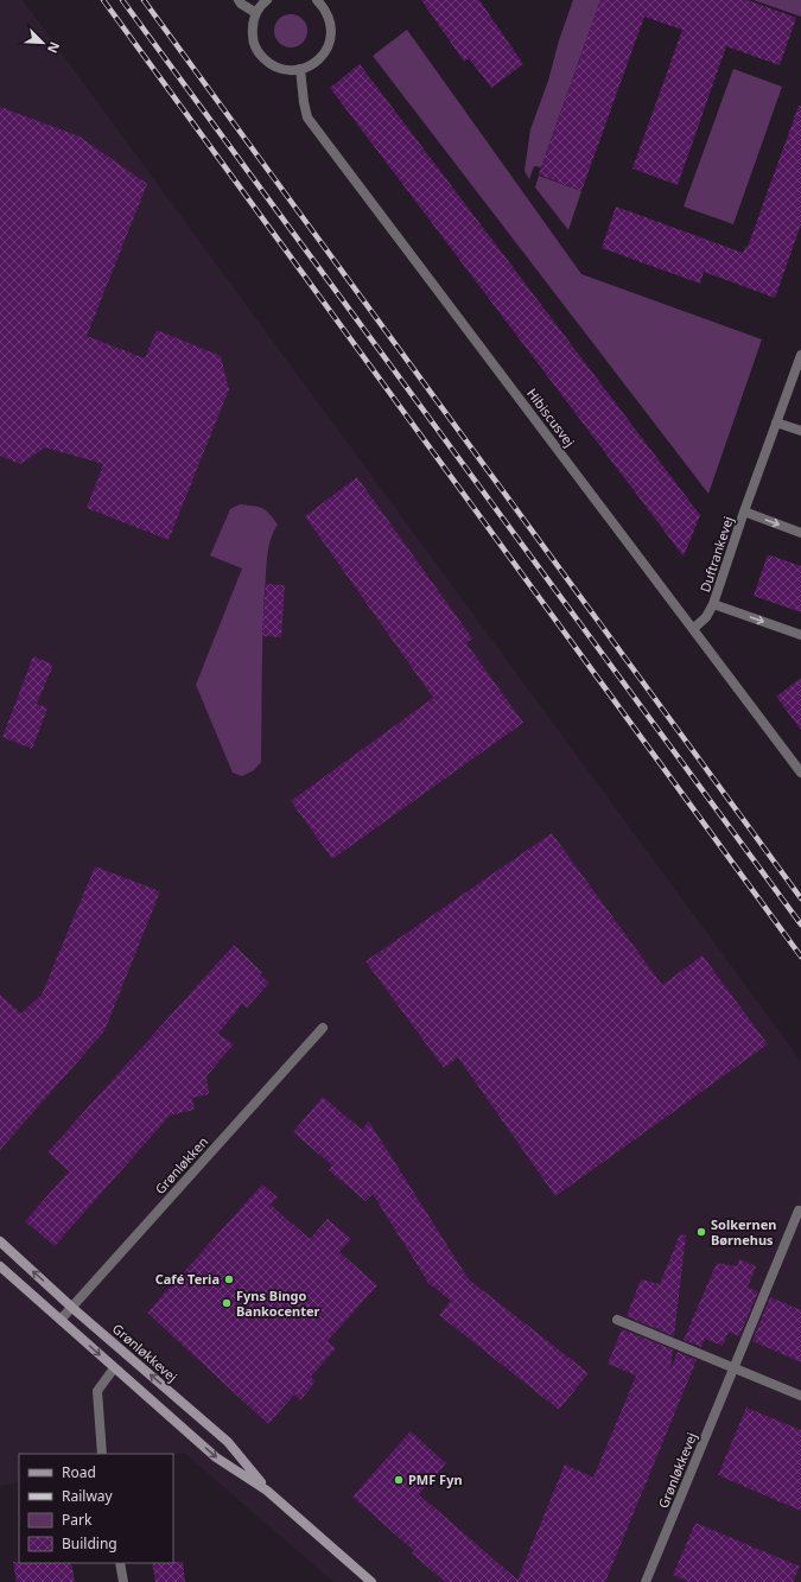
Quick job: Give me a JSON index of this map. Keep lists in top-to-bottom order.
{
  "streets": {
    "main road": ["Grønløkkevej"],
    "street": ["Hibiscusvej", "Duftrankevej", "Grønløkken"]
  },
  "crossings": [
    ["Hibiscusvej", "Duftrankevej"],
    ["Grønløkken", "Grønløkkevej"]
  ],
  "places": [
    "Solkernen Børnehus",
    "Café Teria",
    "Fyns Bingo Bankocenter",
    "PMF Fyn"
  ],
  "legend": [
    "Road",
    "Railway",
    "Park",
    "Building"
  ],
  "north": "bottom right"
}
